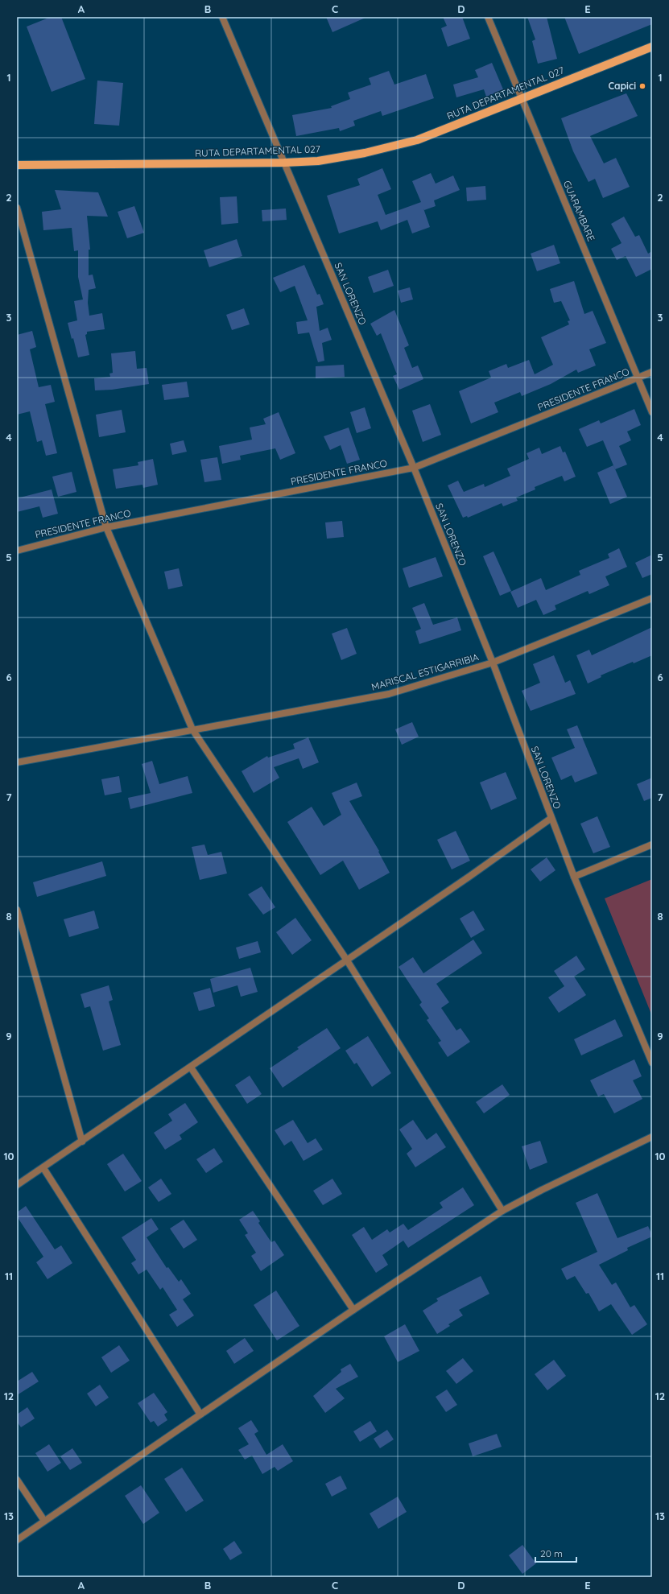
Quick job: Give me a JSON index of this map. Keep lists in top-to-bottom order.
{
  "streets": {
    "main road": ["RUTA DEPARTAMENTAL 027"],
    "street": [
      "GUARAMBARE",
      "SAN LORENZO",
      "PRESIDENTE FRANCO",
      "MARISCAL ESTIGARRIBIA"
    ]
  },
  "crossings": [
    ["RUTA DEPARTAMENTAL 027", "GUARAMBARE"],
    ["RUTA DEPARTAMENTAL 027", "SAN LORENZO"],
    ["GUARAMBARE", "PRESIDENTE FRANCO"],
    ["SAN LORENZO", "PRESIDENTE FRANCO"],
    ["SAN LORENZO", "MARISCAL ESTIGARRIBIA"]
  ],
  "places": ["Capici"],
  "scale_bar": "20 m",
  "grid": {
    "columns": [
      "A",
      "B",
      "C",
      "D",
      "E"
    ],
    "rows": [
      "1",
      "2",
      "3",
      "4",
      "5",
      "6",
      "7",
      "8",
      "9",
      "10",
      "11",
      "12",
      "13"
    ]
  }
}
